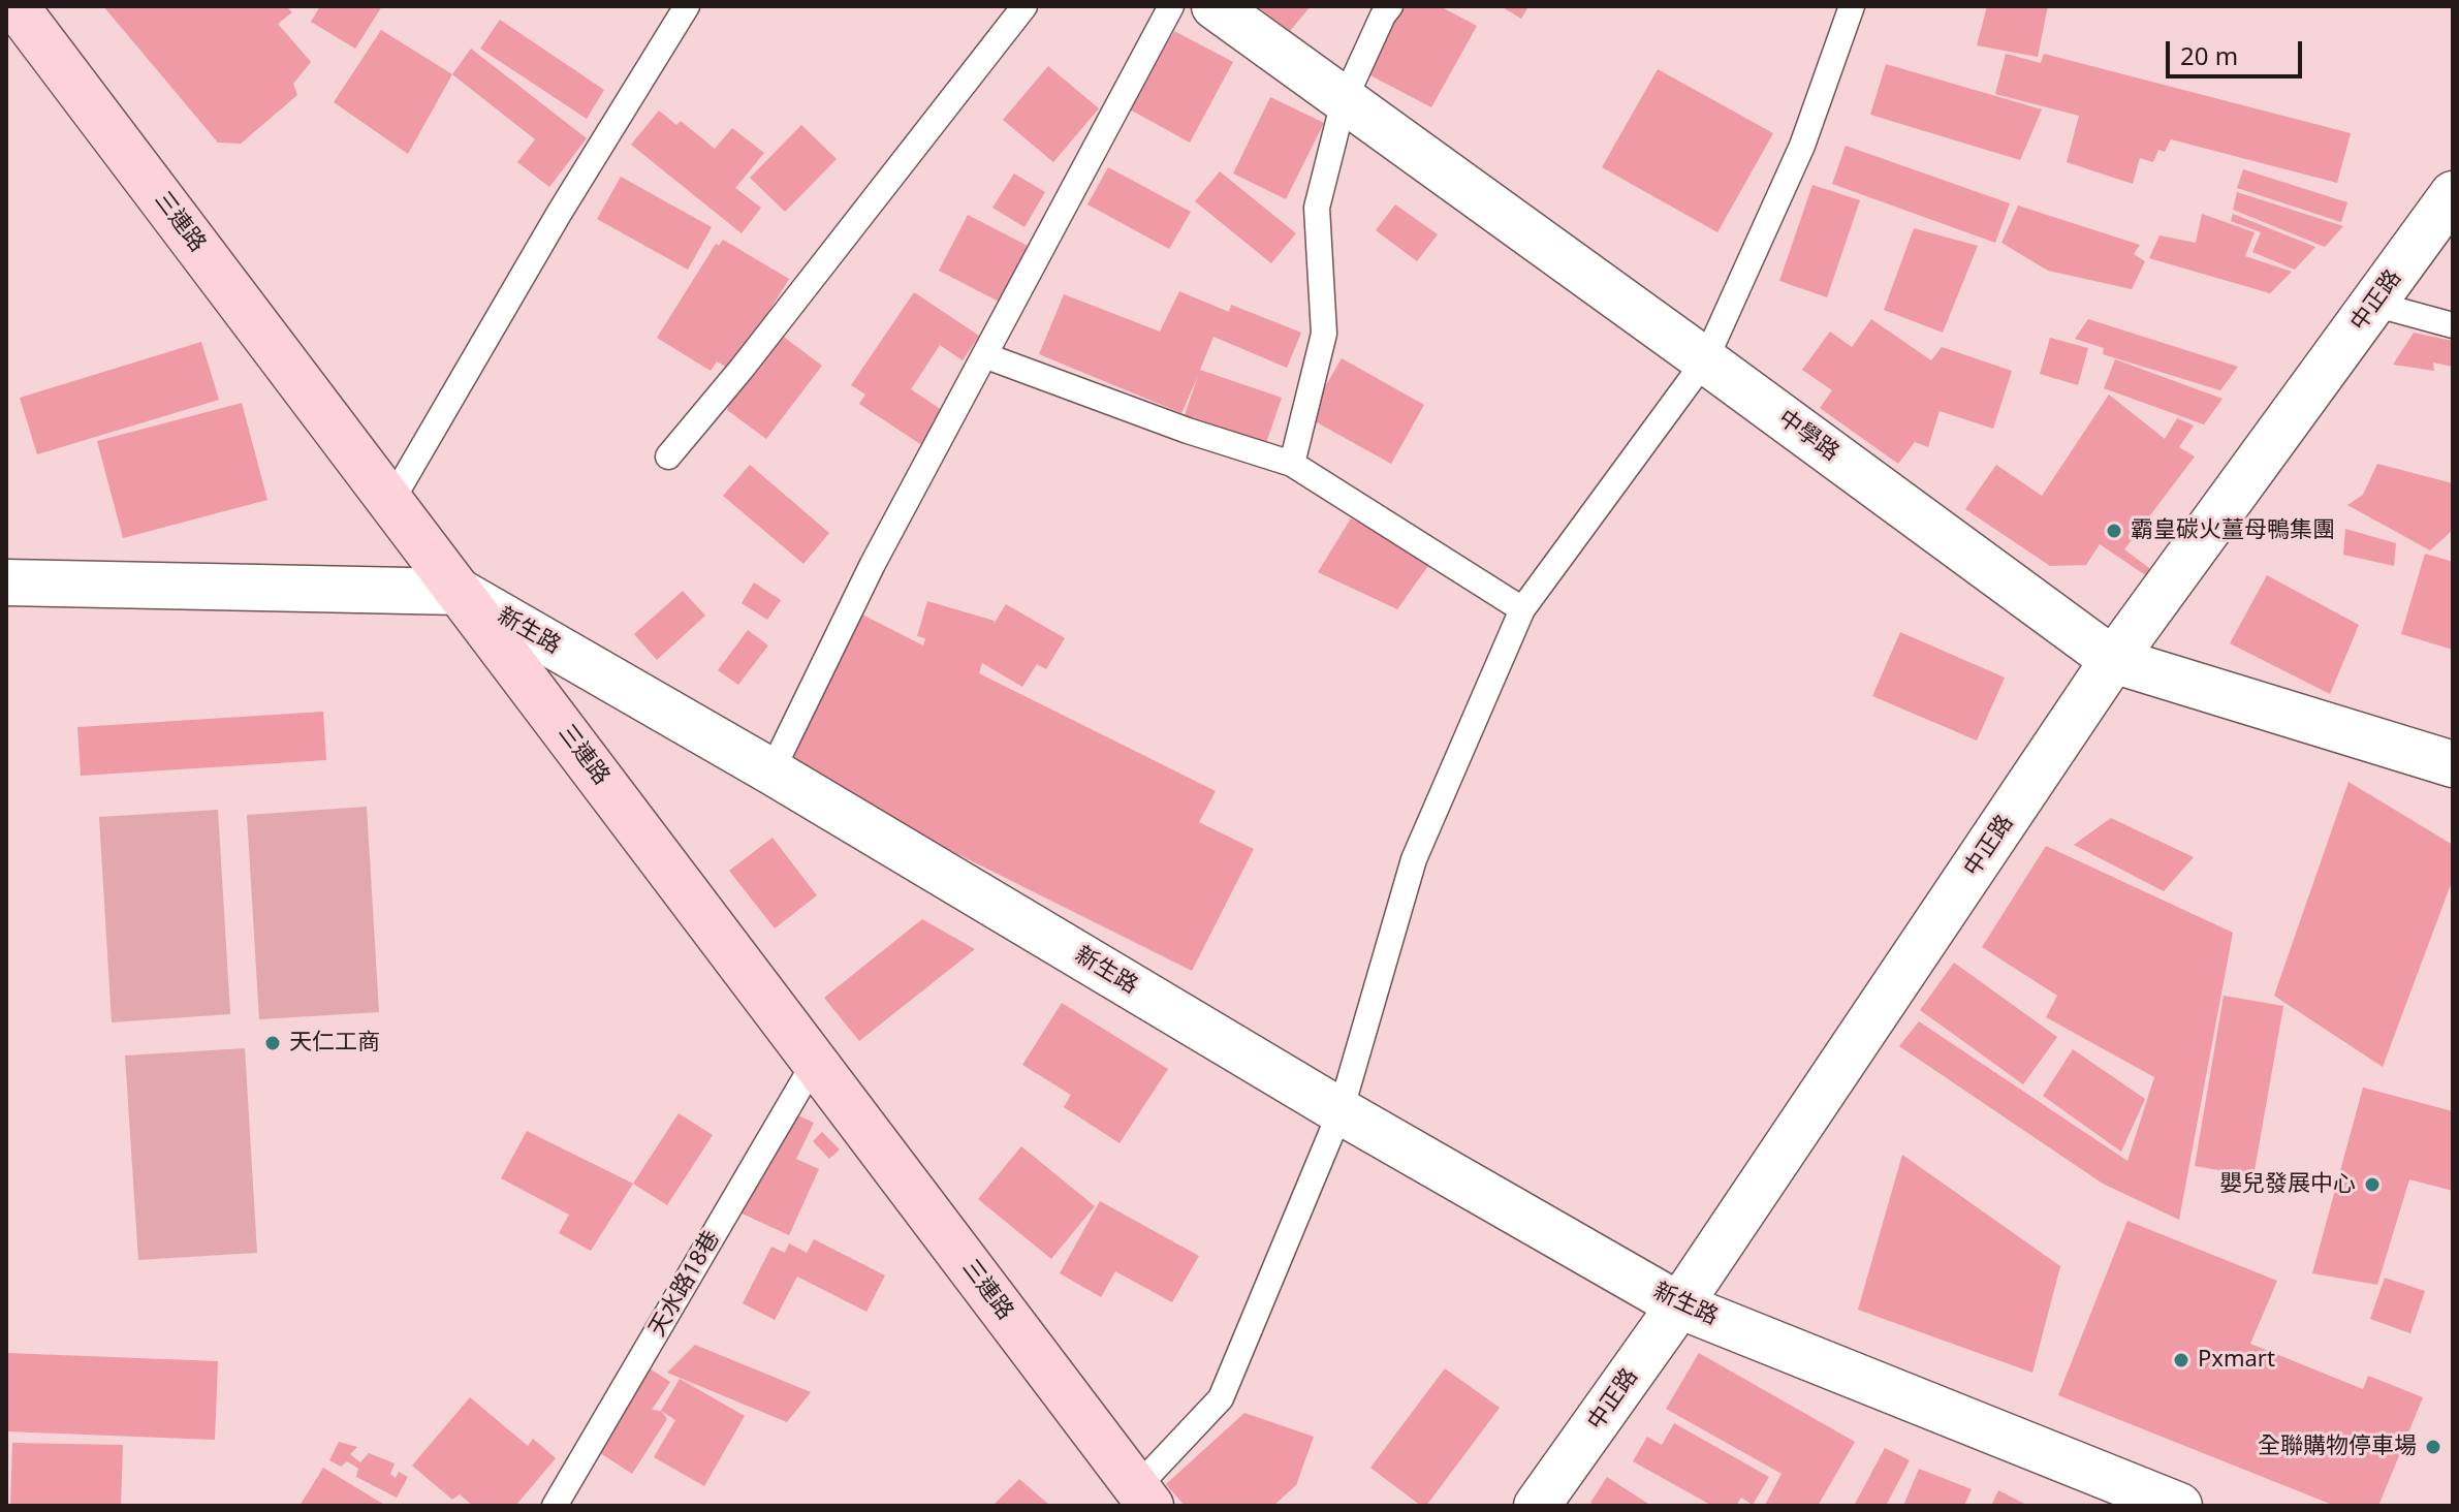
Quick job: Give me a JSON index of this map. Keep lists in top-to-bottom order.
{
  "streets": {
    "main road": ["三連路"],
    "street": ["中正路", "中學路", "新生路"],
    "lane": ["天水路18巷"]
  },
  "crossings": [
    ["三連路", "新生路"],
    ["三連路", "天水路18巷"],
    ["中正路", "中學路"],
    ["中正路", "新生路"]
  ],
  "places": [
    "霸皇碳火薑母鴨集團",
    "天仁工商",
    "嬰兒發展中心",
    "Pxmart",
    "全聯購物停車場"
  ],
  "scale_bar": "20 m"
}
